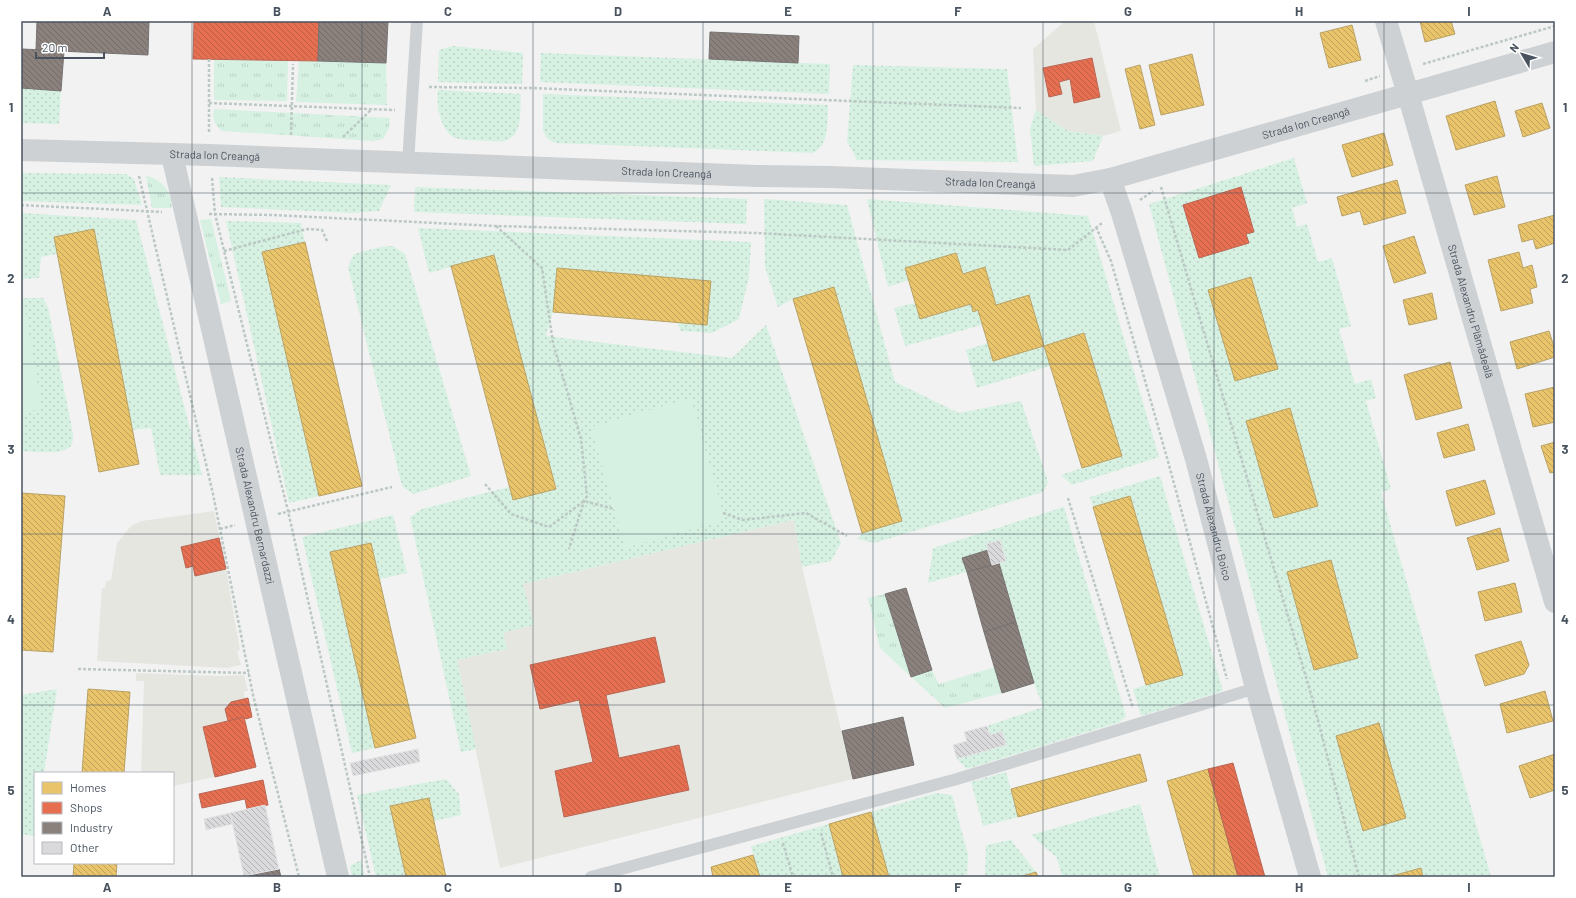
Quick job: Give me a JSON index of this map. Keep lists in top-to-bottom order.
{
  "streets": {
    "street": [
      "Strada Ion Creangă",
      "Strada Alexandru Plămădeală",
      "Strada Alexandru Bernardazzi",
      "Strada Alexandru Boico"
    ]
  },
  "crossings": [
    ["Strada Ion Creangă", "Strada Alexandru Plămădeală"],
    ["Strada Ion Creangă", "Strada Alexandru Bernardazzi"],
    ["Strada Ion Creangă", "Strada Alexandru Boico"]
  ],
  "legend": [
    "Homes",
    "Shops",
    "Industry",
    "Other"
  ],
  "scale_bar": "20 m",
  "north": "top left",
  "grid": {
    "columns": [
      "A",
      "B",
      "C",
      "D",
      "E",
      "F",
      "G",
      "H",
      "I"
    ],
    "rows": [
      "1",
      "2",
      "3",
      "4",
      "5"
    ]
  }
}
